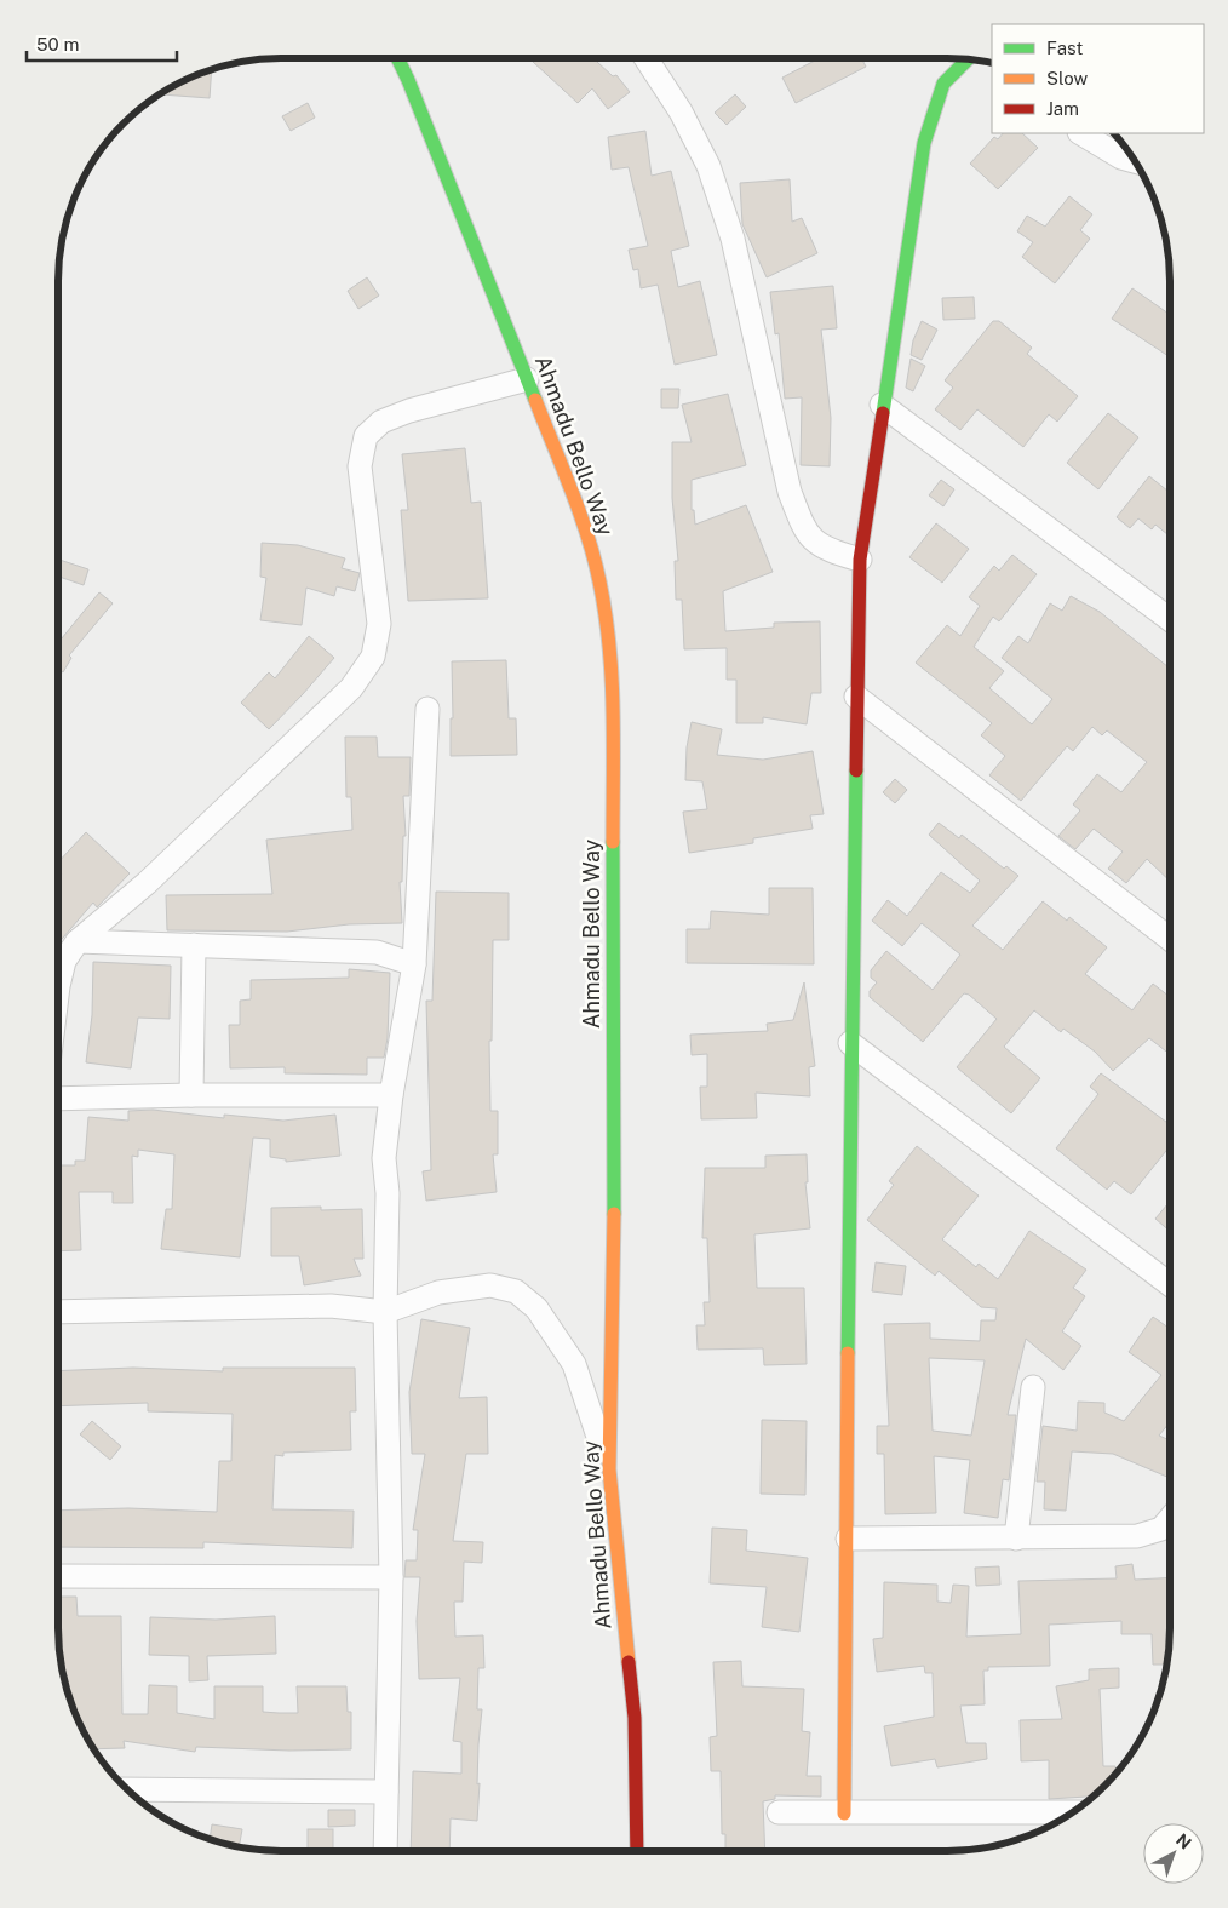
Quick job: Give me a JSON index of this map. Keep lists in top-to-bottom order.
{
  "streets": {
    "street": ["Ahmadu Bello Way"]
  },
  "legend": ["Fast", "Slow", "Jam"],
  "scale_bar": "50 m",
  "north": "top right"
}
